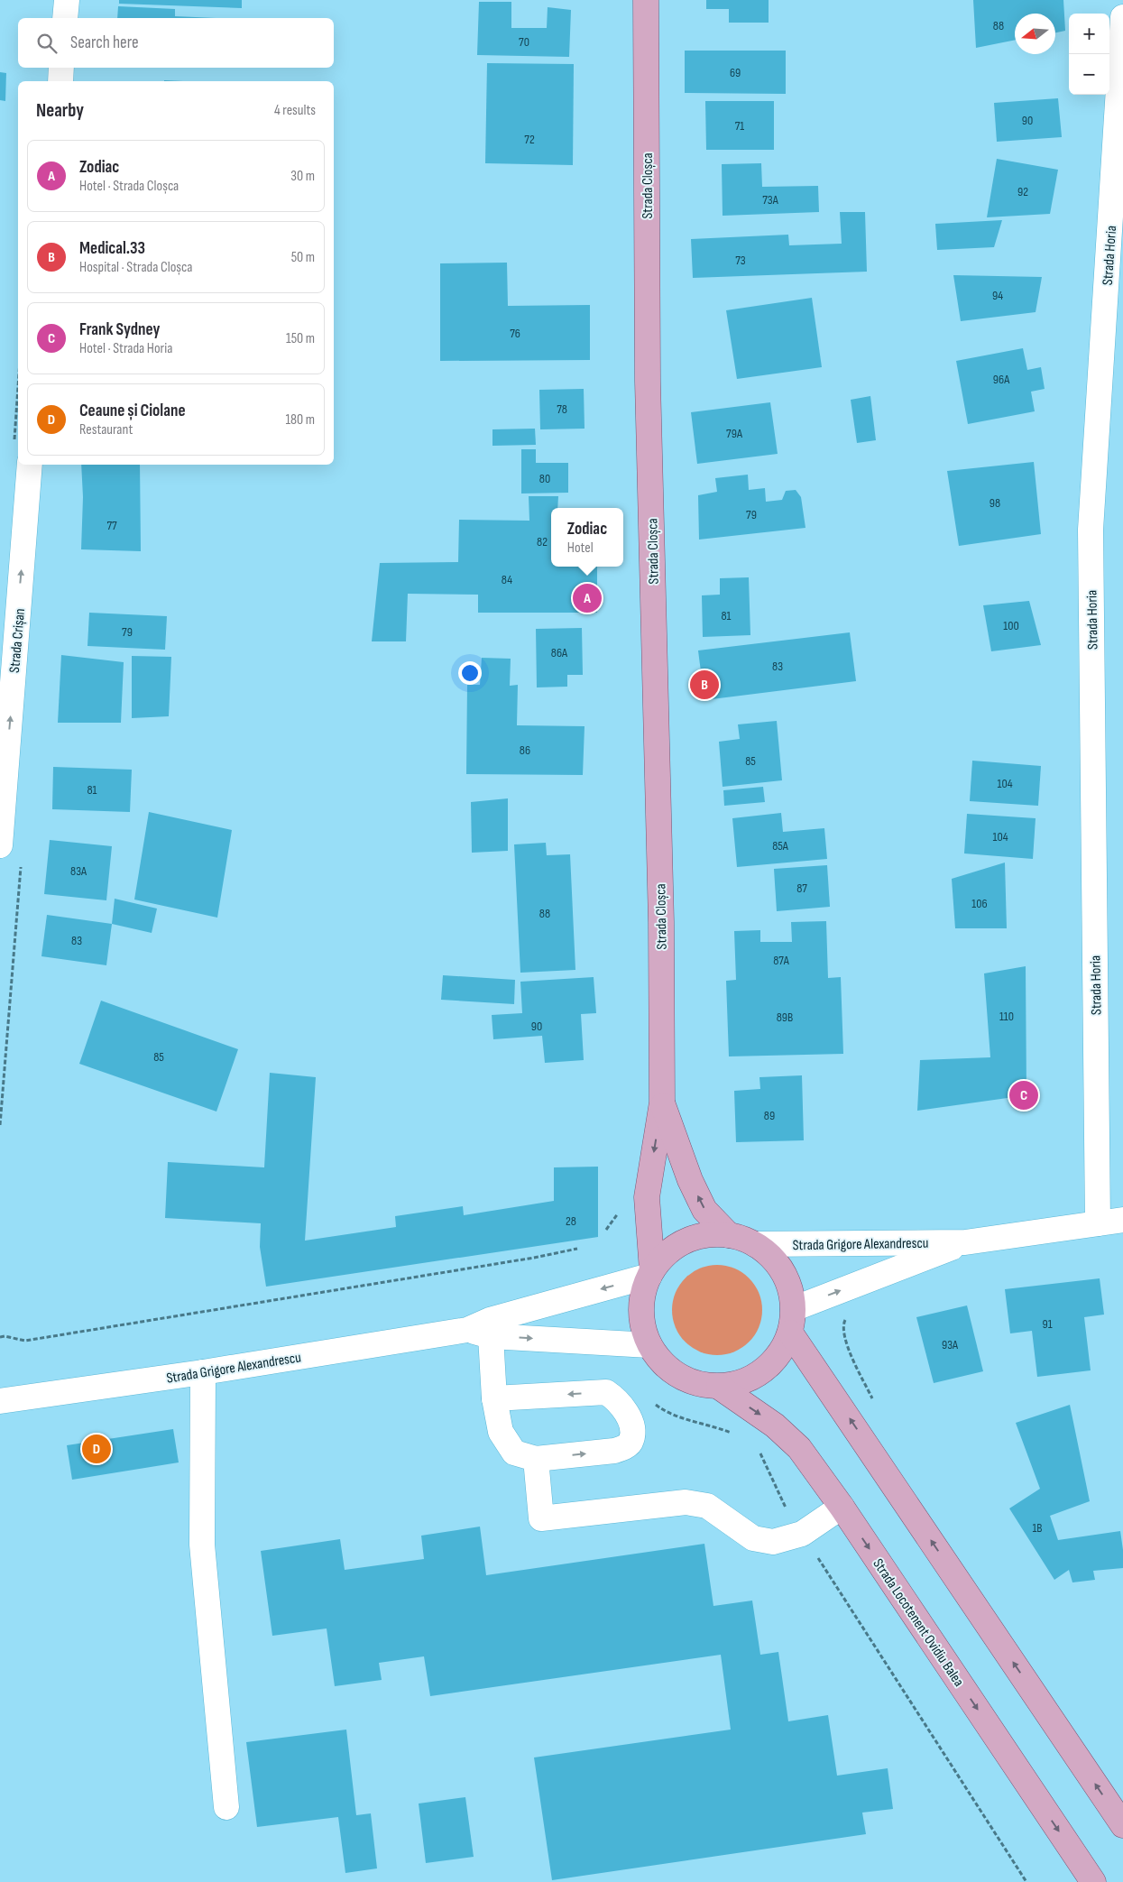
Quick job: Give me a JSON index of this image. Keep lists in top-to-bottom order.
{
  "streets": {
    "main road": ["Strada Cloșca", "Strada Locotenent Ovidiu Balea"],
    "street": ["Strada Horia", "Strada Crișan", "Strada Grigore Alexandrescu"]
  },
  "crossings": [
    ["Strada Cloșca", "Strada Grigore Alexandrescu"],
    ["Strada Cloșca", "Strada Locotenent Ovidiu Balea"],
    ["Strada Horia", "Strada Grigore Alexandrescu"],
    ["Strada Grigore Alexandrescu", "Strada Locotenent Ovidiu Balea"]
  ],
  "one_way": ["Strada Crișan"],
  "house_numbers": [
    "88",
    "70",
    "69",
    "90",
    "71",
    "72",
    "92",
    "73A",
    "73",
    "94",
    "76",
    "96A",
    "78",
    "79A",
    "80",
    "98",
    "79",
    "77",
    "82",
    "84",
    "81",
    "100",
    "79",
    "86A",
    "83",
    "86",
    "85",
    "104",
    "81",
    "104",
    "85A",
    "83A",
    "87",
    "106",
    "88",
    "83",
    "87A",
    "110",
    "89B",
    "90",
    "85",
    "89",
    "28",
    "91",
    "93A",
    "1B"
  ],
  "north": "left",
  "page": {
    "map_buttons": ["+", "−"],
    "search": "Search here",
    "heading": ["Nearby", "4 results"],
    "list": [
      {
        "mark": "A",
        "name": "Zodiac",
        "note": "Hotel · Strada Cloșca",
        "value": "30 m"
      },
      {
        "mark": "B",
        "name": "Medical.33",
        "note": "Hospital · Strada Cloșca",
        "value": "50 m"
      },
      {
        "mark": "C",
        "name": "Frank Sydney",
        "note": "Hotel · Strada Horia",
        "value": "150 m"
      },
      {
        "mark": "D",
        "name": "Ceaune și Ciolane",
        "note": "Restaurant",
        "value": "180 m"
      }
    ],
    "popup": ["Zodiac", "Hotel"],
    "pins": [
      "A",
      "B",
      "C",
      "D"
    ]
  }
}
